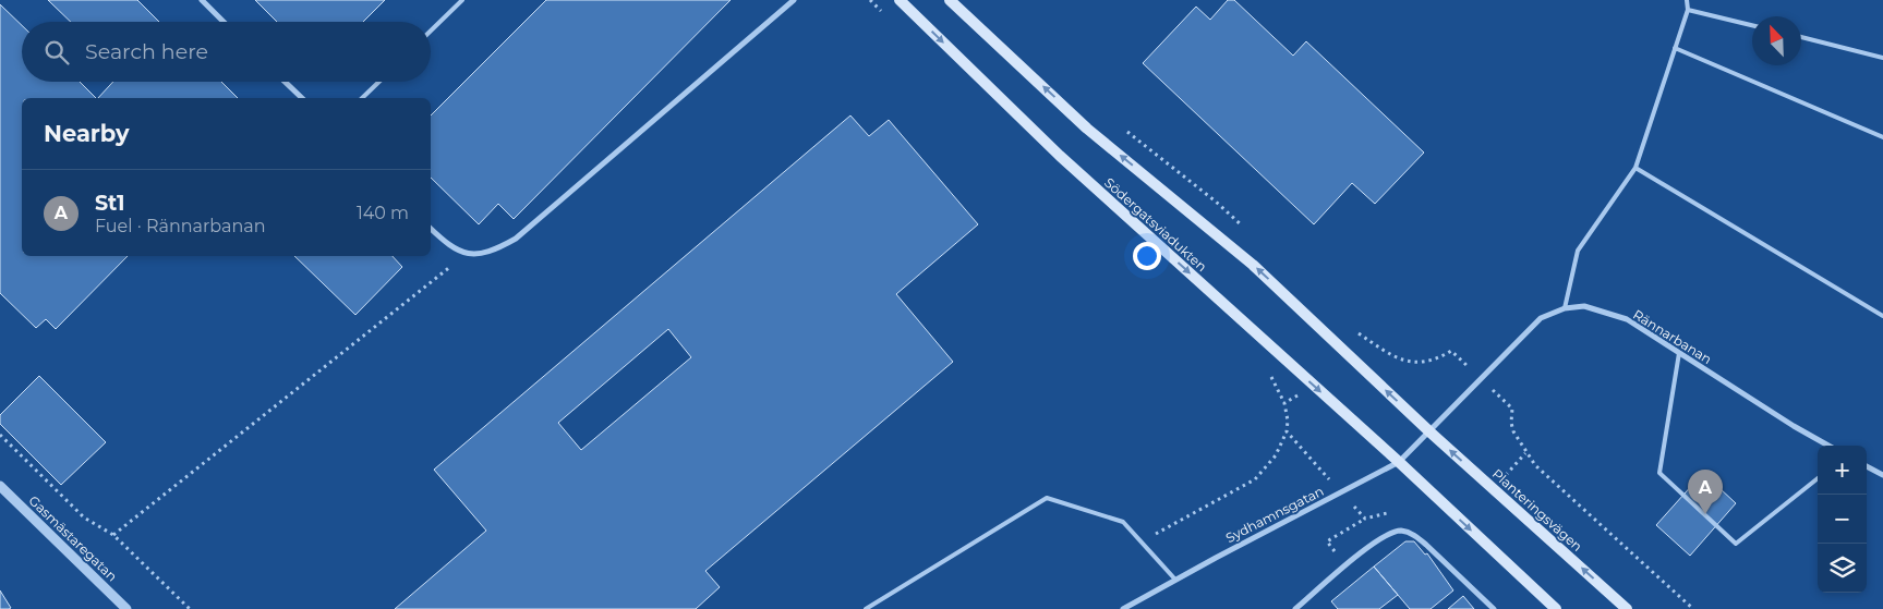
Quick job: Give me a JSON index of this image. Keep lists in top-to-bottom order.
{
  "streets": {
    "main road": ["Södergatsviadukten", "Planteringsvägen"],
    "street": ["Rännarbanan", "Sydhamnsgatan", "Gasmästaregatan"]
  },
  "crossings": [
    ["Södergatsviadukten", "Rännarbanan"],
    ["Södergatsviadukten", "Planteringsvägen"],
    ["Södergatsviadukten", "Sydhamnsgatan"],
    ["Rännarbanan", "Planteringsvägen"],
    ["Rännarbanan", "Sydhamnsgatan"],
    ["Planteringsvägen", "Sydhamnsgatan"]
  ],
  "north": "top left",
  "page": {
    "search": "Search here",
    "heading": "Nearby",
    "list": [
      {
        "mark": "A",
        "name": "St1",
        "note": "Fuel · Rännarbanan",
        "value": "140 m"
      }
    ],
    "map_buttons": ["+", "−"],
    "pins": "A"
  }
}
